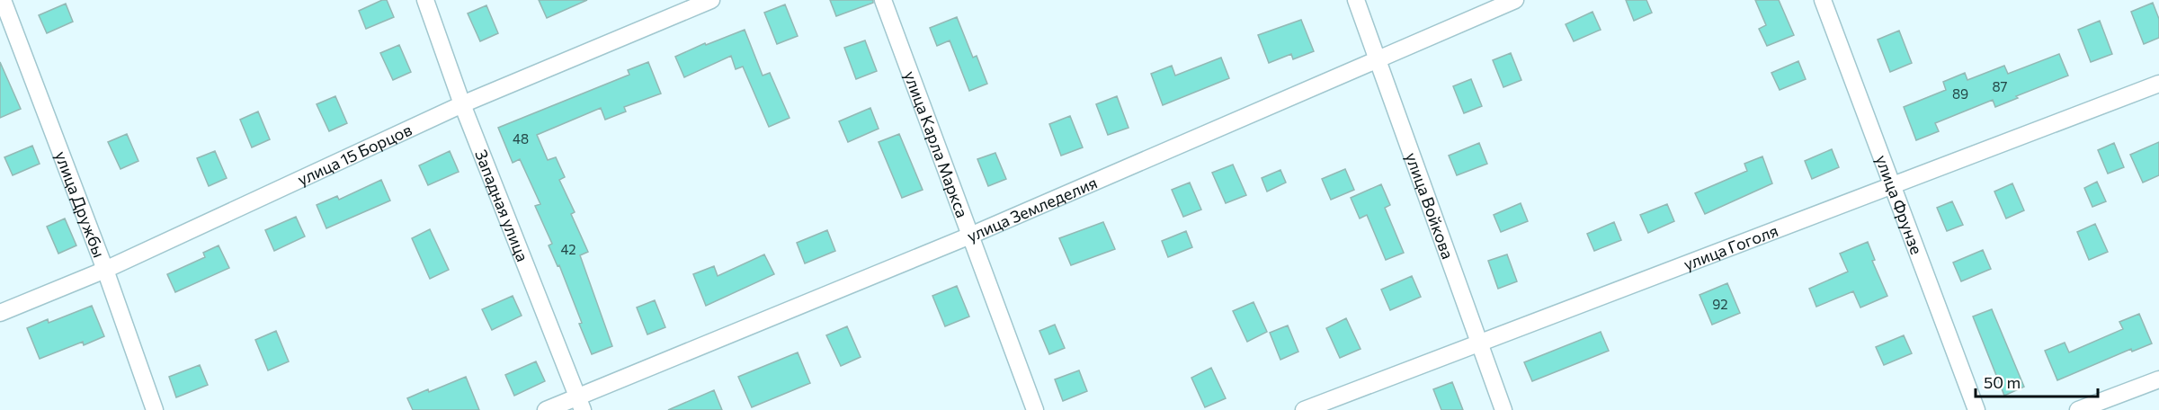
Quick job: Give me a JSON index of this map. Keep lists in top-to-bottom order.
{
  "streets": {
    "street": [
      "улица Карла Маркса",
      "улица 15 Борцов",
      "улица Дружбы",
      "улица Войкова",
      "улица Фрунзе",
      "Западная улица",
      "улица Земледелия",
      "улица Гоголя"
    ]
  },
  "crossings": [
    ["улица Карла Маркса", "улица Земледелия"],
    ["улица 15 Борцов", "улица Дружбы"],
    ["улица 15 Борцов", "Западная улица"],
    ["улица Войкова", "улица Земледелия"],
    ["улица Войкова", "улица Гоголя"],
    ["улица Фрунзе", "улица Гоголя"],
    ["Западная улица", "улица Земледелия"]
  ],
  "house_numbers": [
    "87",
    "89",
    "48",
    "42",
    "92"
  ],
  "scale_bar": "50 m"
}
